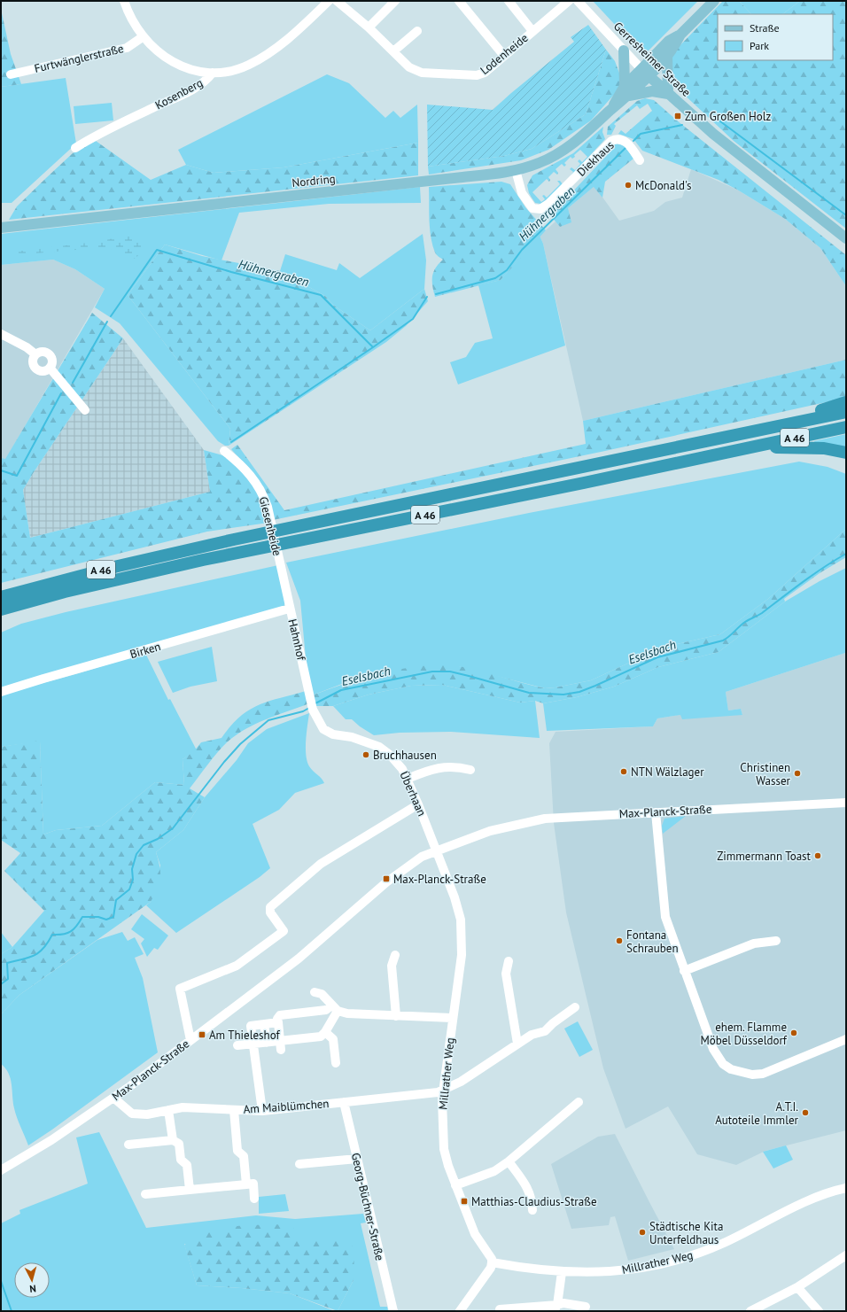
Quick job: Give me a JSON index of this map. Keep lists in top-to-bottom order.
{
  "streets": {
    "highway": ["A 46"],
    "main road": ["Gerresheimer Straße", "Nordring"],
    "street": [
      "Lodenheide",
      "Furtwänglerstraße",
      "Kosenberg",
      "Diekhaus",
      "Giesenheide",
      "Hahnhof",
      "Birken",
      "Überhaan",
      "Max-Planck-Straße",
      "Millrather Weg",
      "Am Maiblümchen",
      "Georg-Büchner-Straße"
    ]
  },
  "crossings": [
    ["Gerresheimer Straße", "Nordring"],
    ["Diekhaus", "Nordring"],
    ["Giesenheide", "Hahnhof"],
    ["Hahnhof", "Birken"],
    ["Hahnhof", "Überhaan"],
    ["Überhaan", "Max-Planck-Straße"],
    ["Überhaan", "Millrather Weg"],
    ["Max-Planck-Straße", "Millrather Weg"],
    ["Max-Planck-Straße", "Am Maiblümchen"],
    ["Millrather Weg", "Am Maiblümchen"],
    ["Am Maiblümchen", "Georg-Büchner-Straße"]
  ],
  "water": ["Hühnergraben", "Eselsbach"],
  "places": {
    "transit": [
      "Zum Großen Holz",
      "Max-Planck-Straße",
      "Am Thieleshof",
      "Matthias-Claudius-Straße"
    ],
    "other": [
      "McDonald's",
      "Bruchhausen",
      "NTN Wälzlager",
      "Christinen Wasser",
      "Zimmermann Toast",
      "Fontana Schrauben",
      "ehem. Flamme Möbel Düsseldorf",
      "A.T.I. Autoteile Immler",
      "Städtische Kita Unterfeldhaus"
    ]
  },
  "legend": ["Straße", "Park"],
  "north": "bottom"
}
